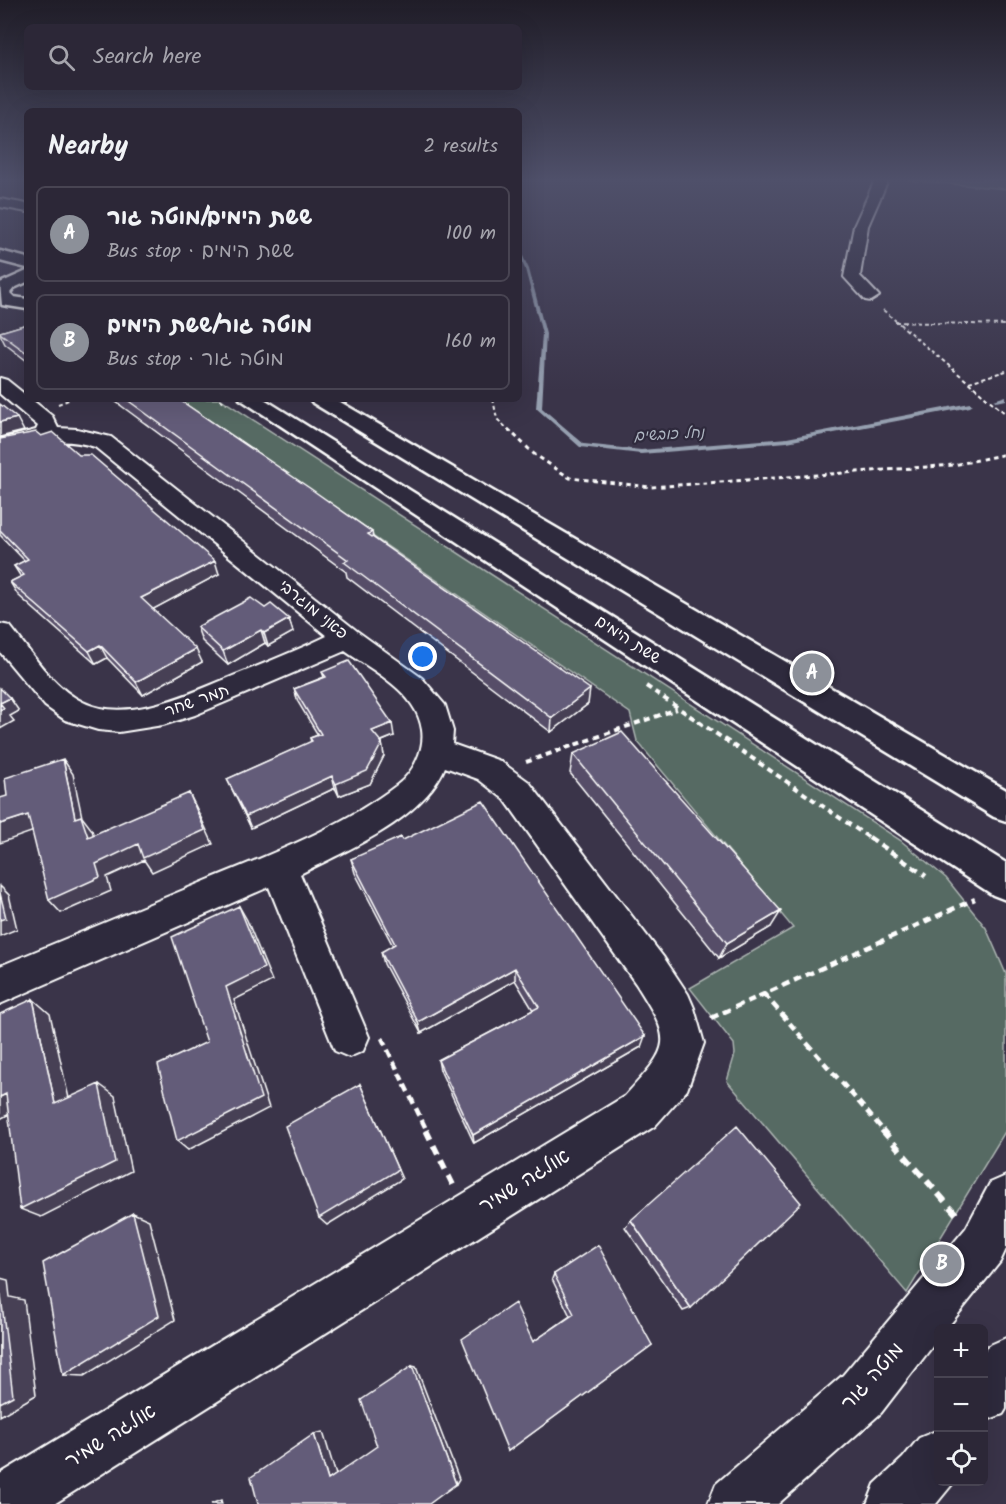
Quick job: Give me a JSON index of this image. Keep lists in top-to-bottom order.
{
  "streets": {
    "main road": ["ששת הימים"],
    "street": [
      "פאני מוגרבי",
      "תמר שחר",
      "אולגה שמיר",
      "מוטה גור"
    ]
  },
  "crossings": [
    ["פאני מוגרבי", "תמר שחר"],
    ["פאני מוגרבי", "אולגה שמיר"]
  ],
  "water": ["נחל כובשים"],
  "page": {
    "search": "Search here",
    "heading": ["Nearby", "2 results"],
    "list": [
      {
        "mark": "A",
        "name": "ששת הימים/מוטה גור",
        "note": "Bus stop · ששת הימים",
        "value": "100 m"
      },
      {
        "mark": "B",
        "name": "מוטה גור/ששת הימים",
        "note": "Bus stop · מוטה גור",
        "value": "160 m"
      }
    ],
    "pins": ["A", "B"],
    "map_buttons": ["+", "−"]
  }
}
